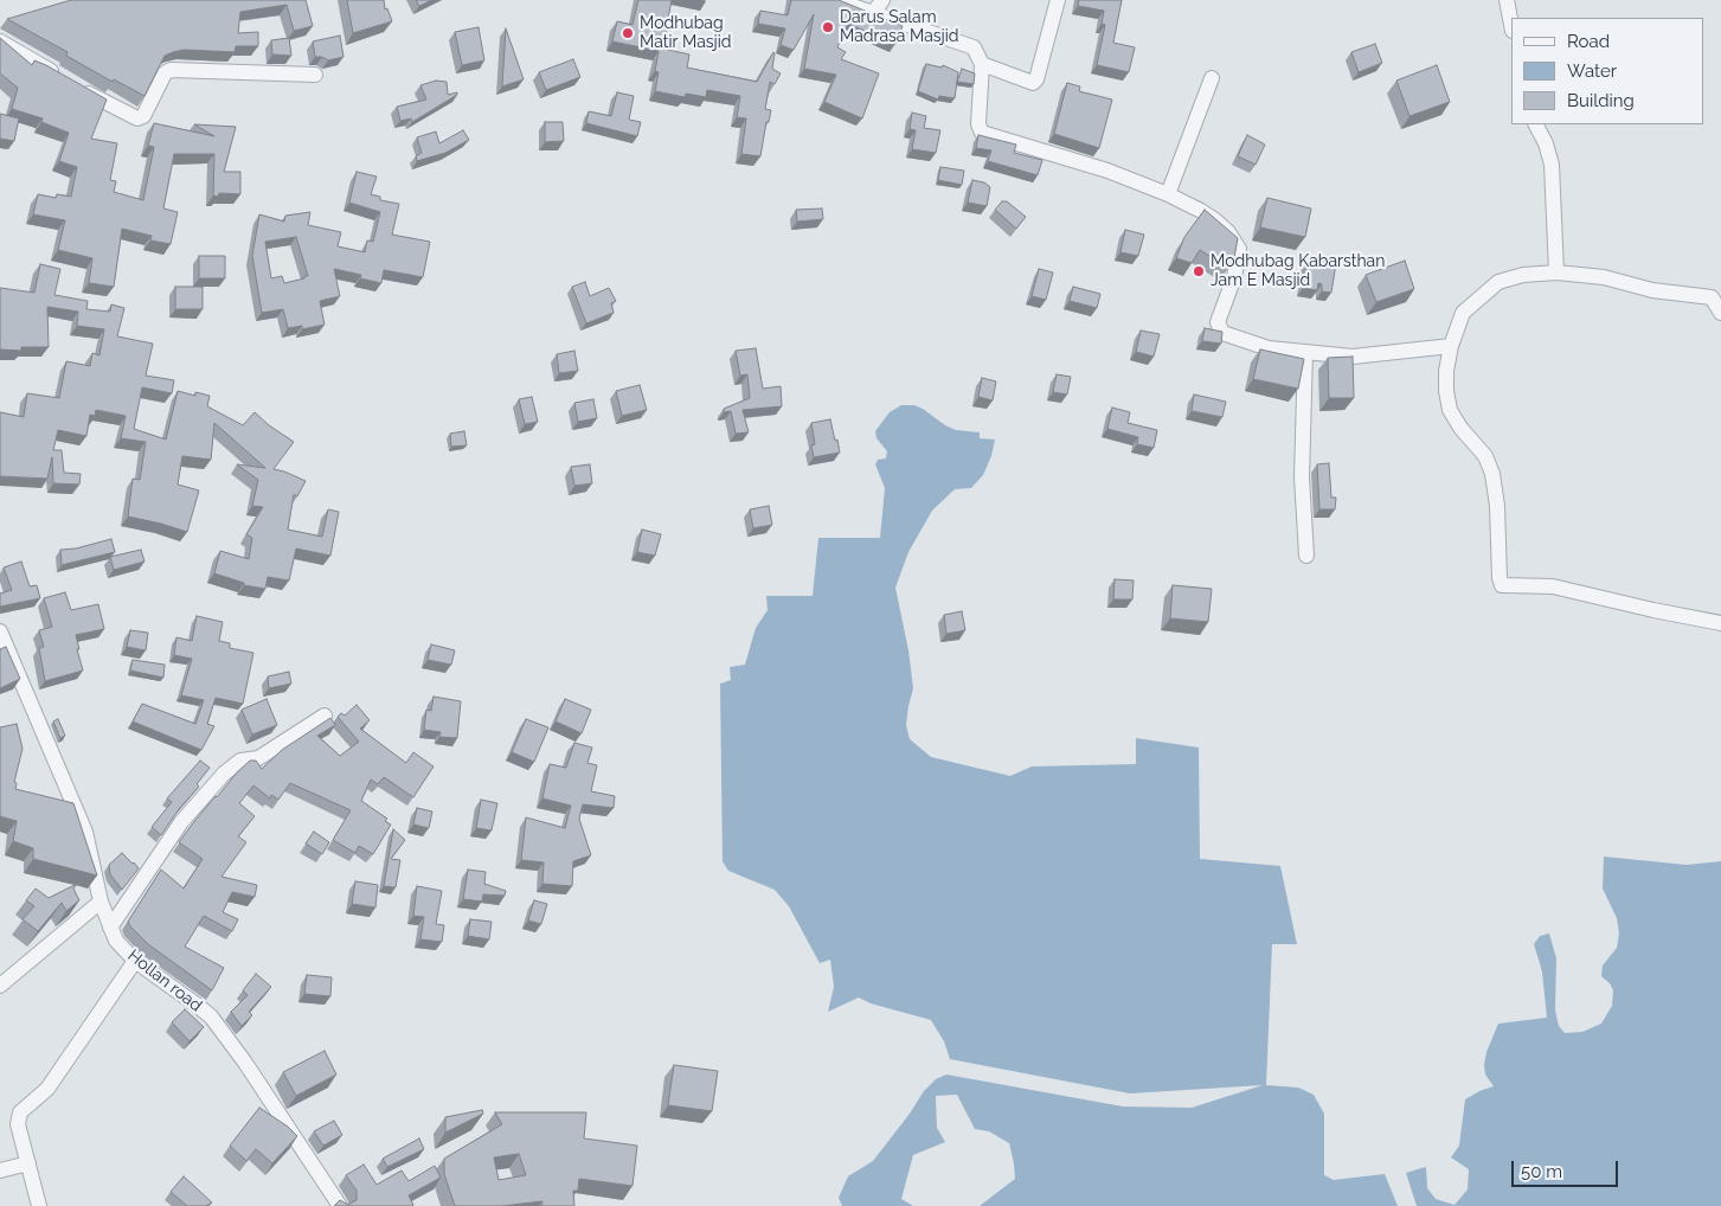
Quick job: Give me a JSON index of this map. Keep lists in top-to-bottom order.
{
  "streets": {
    "street": ["Hollan road"]
  },
  "places": ["Darus Salam Madrasa Masjid", "Modhubag Matir Masjid", "Modhubag Kabarsthan Jam E Masjid"],
  "legend": ["Road", "Water", "Building"],
  "scale_bar": "50 m"
}
